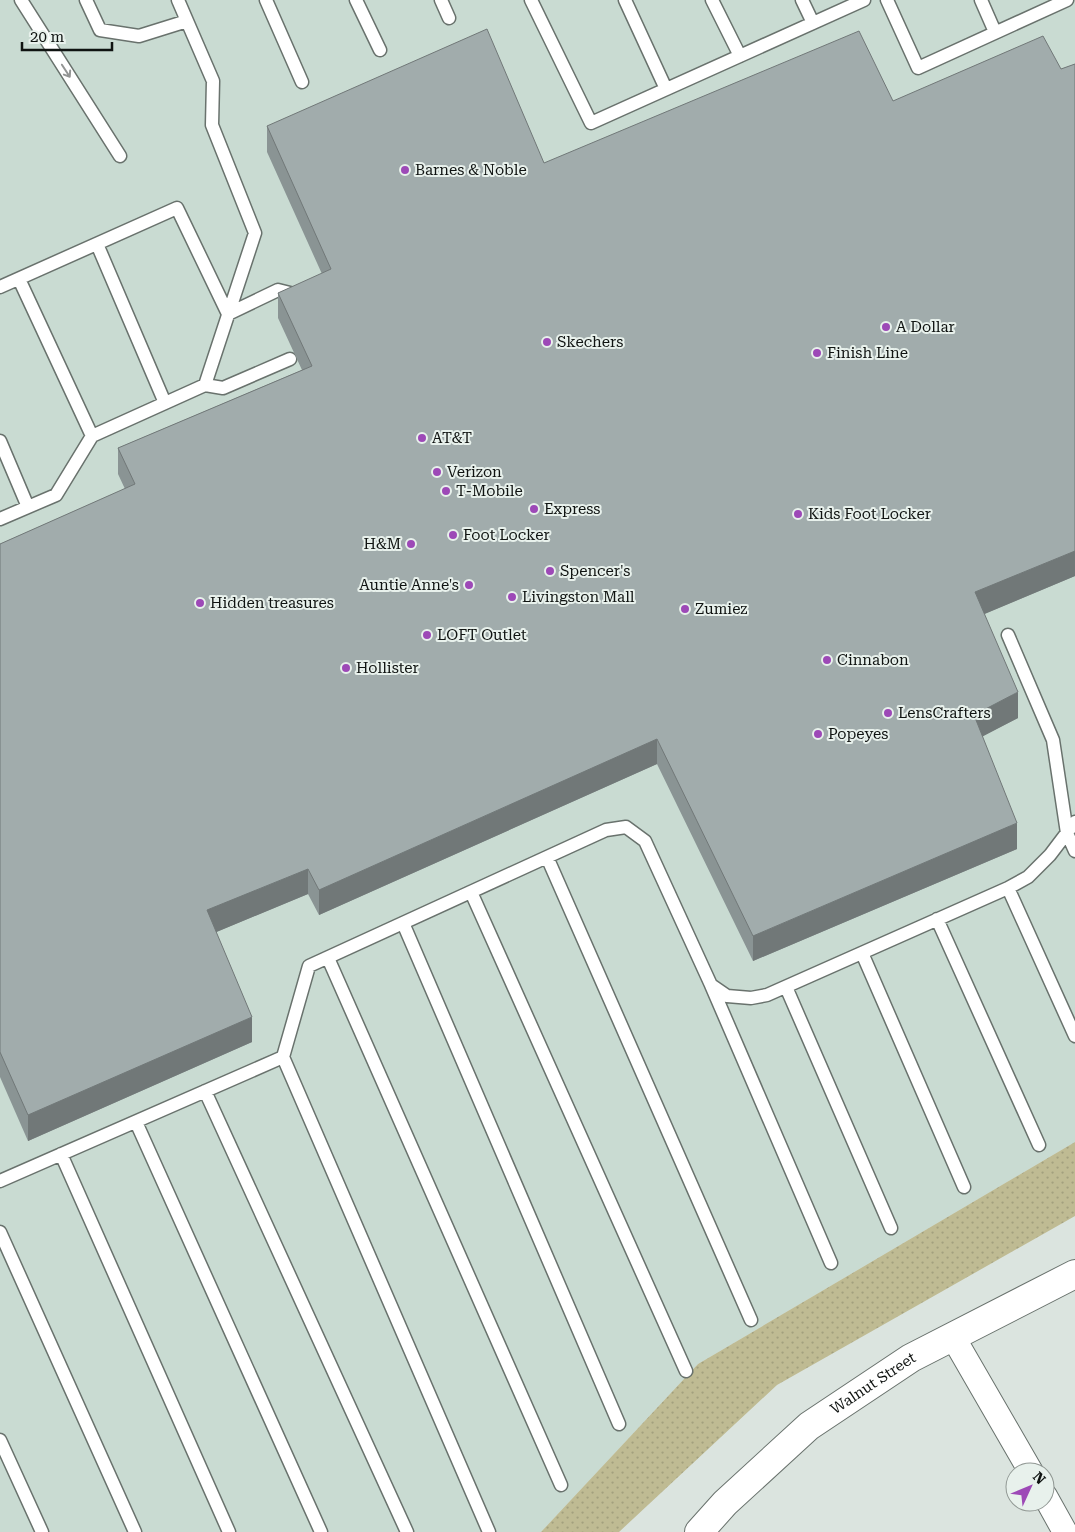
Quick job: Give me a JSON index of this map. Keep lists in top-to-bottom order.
{
  "streets": {
    "street": ["Walnut Street"]
  },
  "places": [
    "Barnes & Noble",
    "A Dollar",
    "Skechers",
    "Finish Line",
    "AT&T",
    "Verizon",
    "T-Mobile",
    "Express",
    "Kids Foot Locker",
    "Foot Locker",
    "H&M",
    "Spencer's",
    "Auntie Anne's",
    "Livingston Mall",
    "Hidden treasures",
    "Zumiez",
    "LOFT Outlet",
    "Cinnabon",
    "Hollister",
    "LensCrafters",
    "Popeyes"
  ],
  "scale_bar": "20 m",
  "north": "top right"
}
